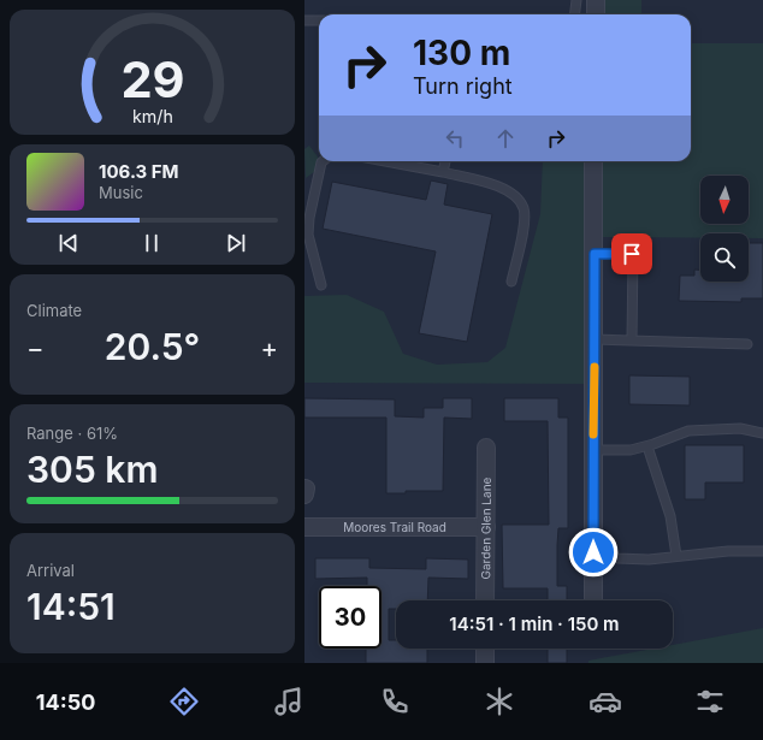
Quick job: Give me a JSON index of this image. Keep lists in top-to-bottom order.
{
  "streets": {
    "street": ["Moores Trail Road", "Garden Glen Lane"]
  },
  "crossings": [
    ["Moores Trail Road", "Garden Glen Lane"]
  ],
  "north": "bottom",
  "page": {
    "turn": ["130 m", "Turn right"],
    "song": ["106.3 FM", "Music"],
    "tile": [
      "Climate",
      ["Range · 61%", "305 km"],
      ["Arrival", "14:51"]
    ],
    "heat": ["−", "20.5°", "+"],
    "limit": "30",
    "trip": "14:51 · 1 min · 150 m",
    "tabs": "14:50",
    "gauge": ["29", "km/h"]
  }
}
